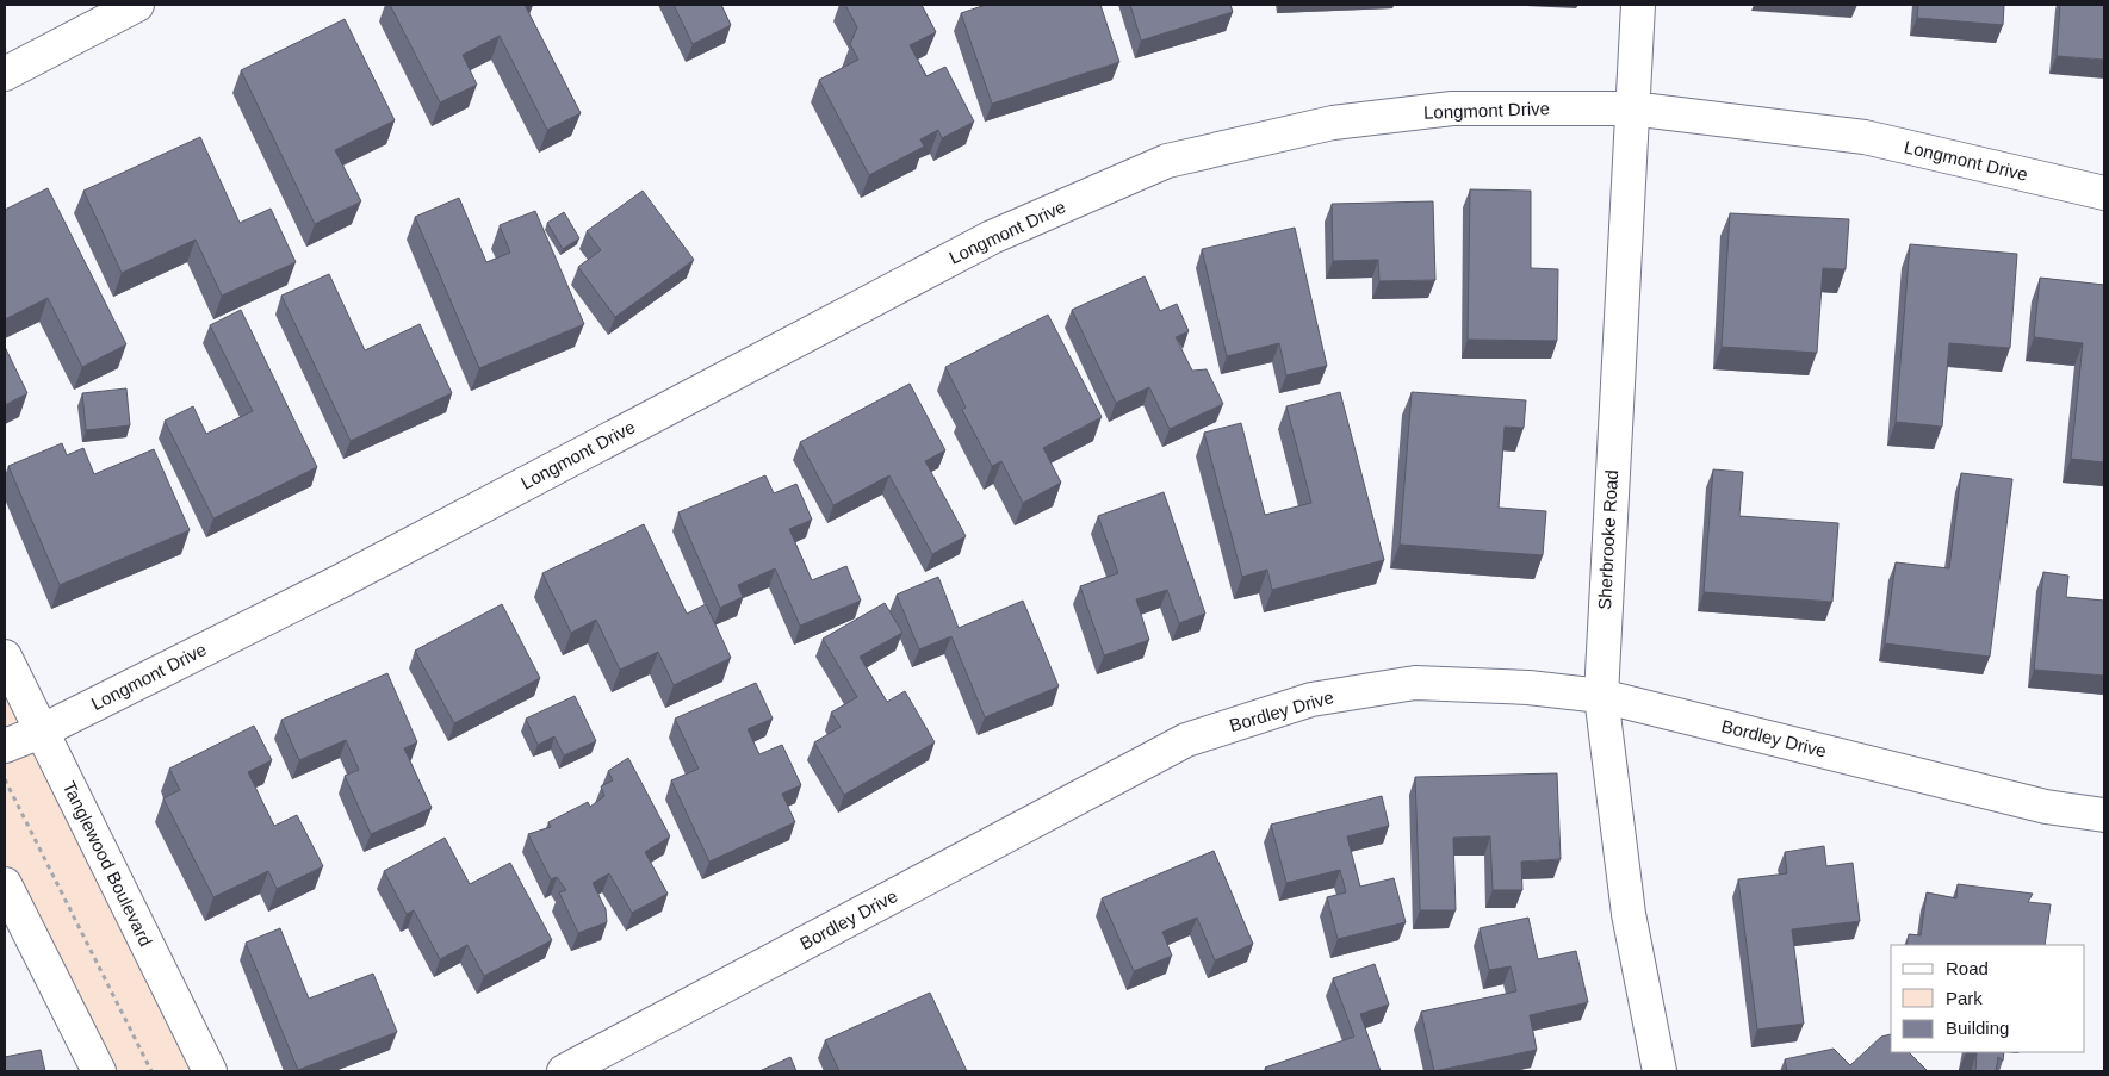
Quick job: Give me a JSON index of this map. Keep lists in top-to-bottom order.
{
  "streets": {
    "street": [
      "Longmont Drive",
      "Sherbrooke Road",
      "Bordley Drive",
      "Tanglewood Boulevard"
    ]
  },
  "crossings": [
    ["Longmont Drive", "Sherbrooke Road"],
    ["Longmont Drive", "Tanglewood Boulevard"],
    ["Sherbrooke Road", "Bordley Drive"]
  ],
  "legend": ["Road", "Park", "Building"]
}
